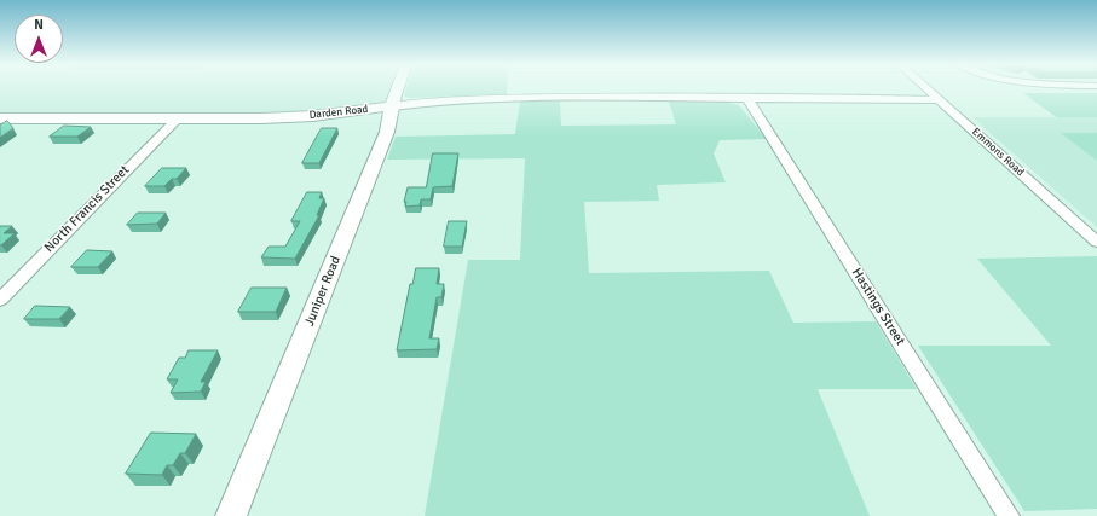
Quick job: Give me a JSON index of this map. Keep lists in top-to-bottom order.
{
  "streets": {
    "street": [
      "Emmons Road",
      "North Francis Street",
      "Juniper Road",
      "Hastings Street"
    ]
  },
  "north": "top"
}
